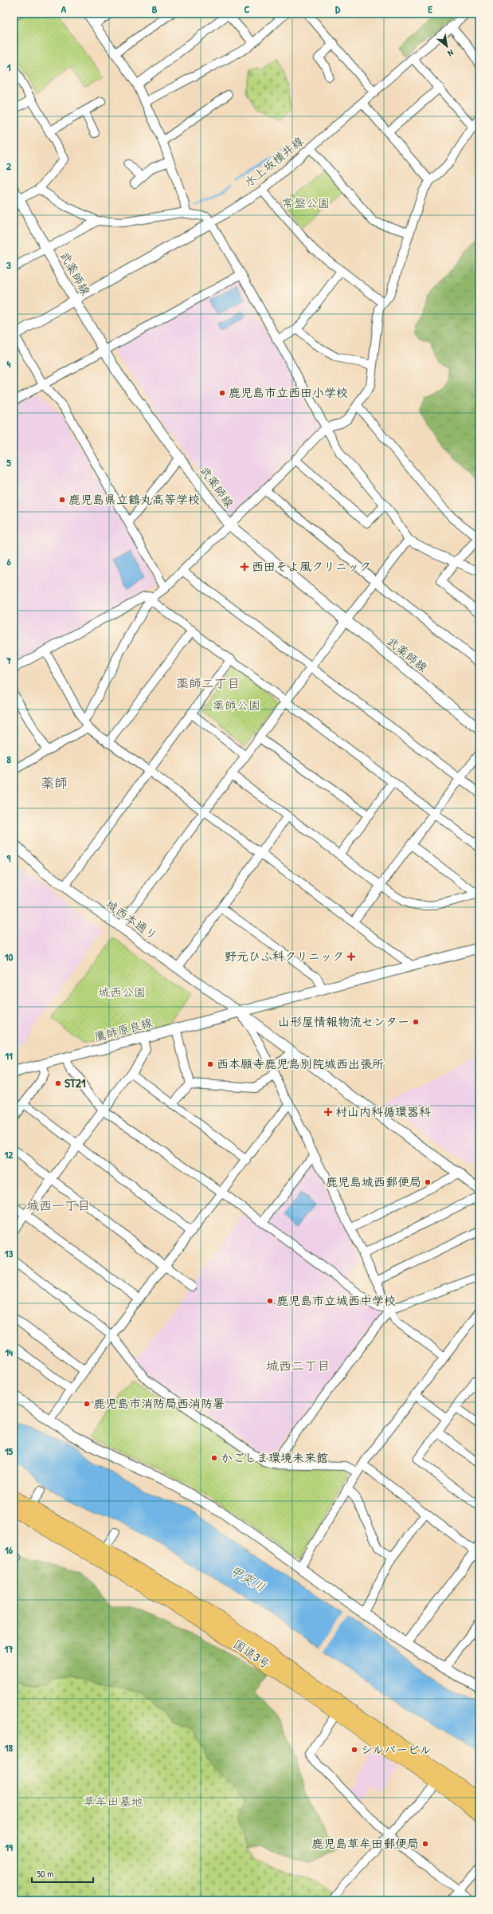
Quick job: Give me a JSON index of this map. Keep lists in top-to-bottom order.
{
  "streets": {
    "highway": ["国道3号"],
    "street": [
      "水上坂横井線",
      "武薬師線",
      "城西本通り",
      "鷹師原良線"
    ]
  },
  "crossings": [
    ["水上坂横井線", "武薬師線"],
    ["城西本通り", "鷹師原良線"]
  ],
  "districts": [
    "薬師二丁目",
    "薬師",
    "城西一丁目",
    "城西二丁目"
  ],
  "water": ["甲突川"],
  "parks": [
    "常盤公園",
    "薬師公園",
    "城西公園",
    "草牟田墓地"
  ],
  "places": {
    "other": [
      "鹿児島市立西田小学校",
      "鹿児島県立鶴丸高等学校",
      "山形屋情報物流センター",
      "西本願寺鹿児島別院城西出張所",
      "ST21",
      "鹿児島城西郵便局",
      "鹿児島市立城西中学校",
      "鹿児島市消防局西消防署",
      "かごしま環境未来館",
      "シルバービル",
      "鹿児島草牟田郵便局"
    ],
    "health": ["西田そよ風クリニック", "野元ひふ科クリニック", "村山内科循環器科"]
  },
  "scale_bar": "50 m",
  "north": "bottom right",
  "grid": {
    "columns": [
      "A",
      "B",
      "C",
      "D",
      "E"
    ],
    "rows": [
      "1",
      "2",
      "3",
      "4",
      "5",
      "6",
      "7",
      "8",
      "9",
      "10",
      "11",
      "12",
      "13",
      "14",
      "15",
      "16",
      "17",
      "18",
      "19"
    ]
  }
}
